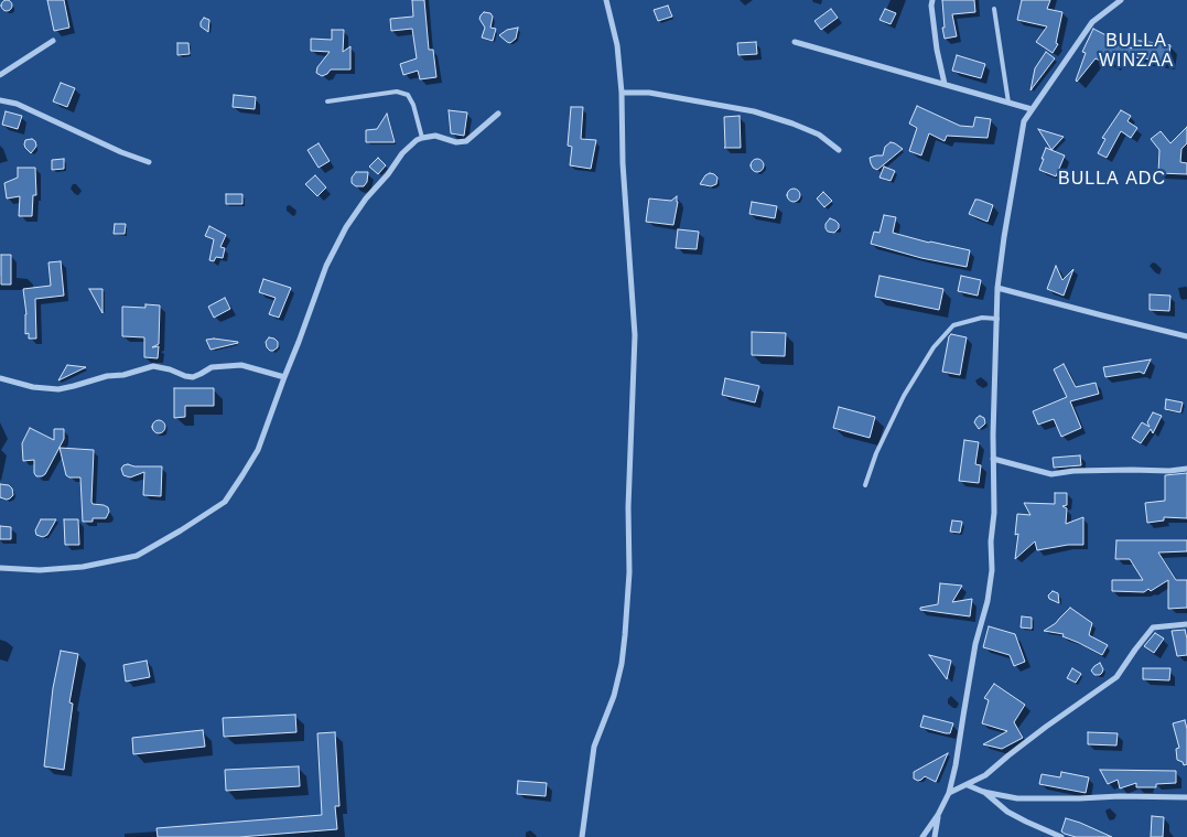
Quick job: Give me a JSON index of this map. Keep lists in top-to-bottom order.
{
  "districts": ["BULLA WINZAA", "BULLA ADC"]
}
